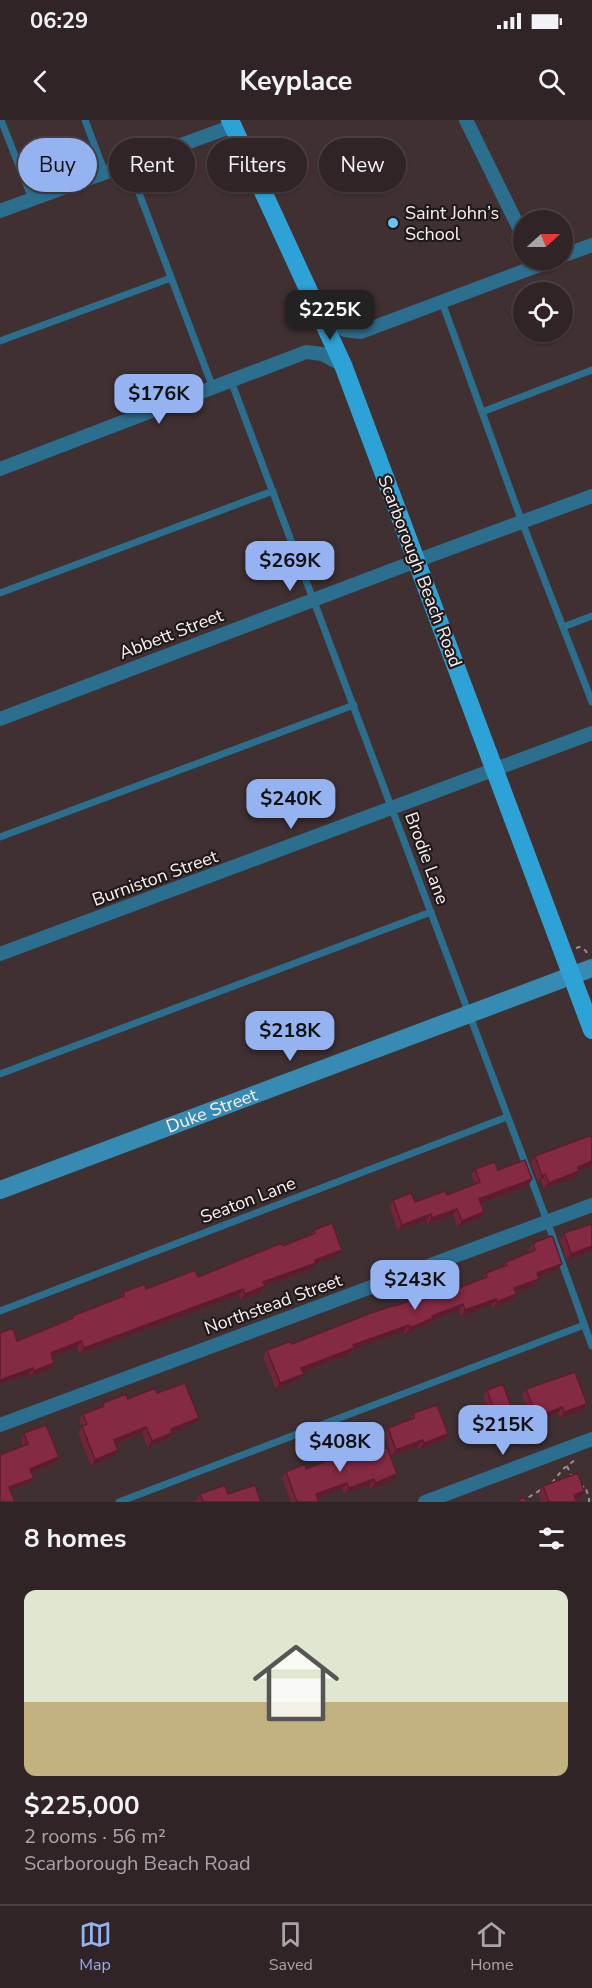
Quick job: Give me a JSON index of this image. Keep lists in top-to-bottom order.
{
  "streets": {
    "main road": ["Scarborough Beach Road", "Duke Street"],
    "street": ["Abbett Street", "Burniston Street", "Northstead Street"],
    "lane": ["Brodie Lane", "Seaton Lane"]
  },
  "crossings": [
    ["Scarborough Beach Road", "Abbett Street"],
    ["Scarborough Beach Road", "Burniston Street"],
    ["Scarborough Beach Road", "Duke Street"],
    ["Abbett Street", "Brodie Lane"],
    ["Brodie Lane", "Burniston Street"],
    ["Brodie Lane", "Duke Street"],
    ["Brodie Lane", "Seaton Lane"],
    ["Brodie Lane", "Northstead Street"]
  ],
  "places": ["Saint John’s School"],
  "north": "right",
  "page": {
    "status": "06:29",
    "header": "Keyplace",
    "chip": [
      "Buy",
      "Rent",
      "Filters",
      "New"
    ],
    "price": [
      "$225K",
      "$176K",
      "$269K",
      "$240K",
      "$218K",
      "$243K",
      "$215K",
      "$408K"
    ],
    "heading": "8 homes",
    "list": [
      {
        "name": "$225,000",
        "note": "2 rooms · 56 m² · Scarborough Beach Road"
      }
    ],
    "tabs": ["Map", "Saved", "Home"]
  }
}
